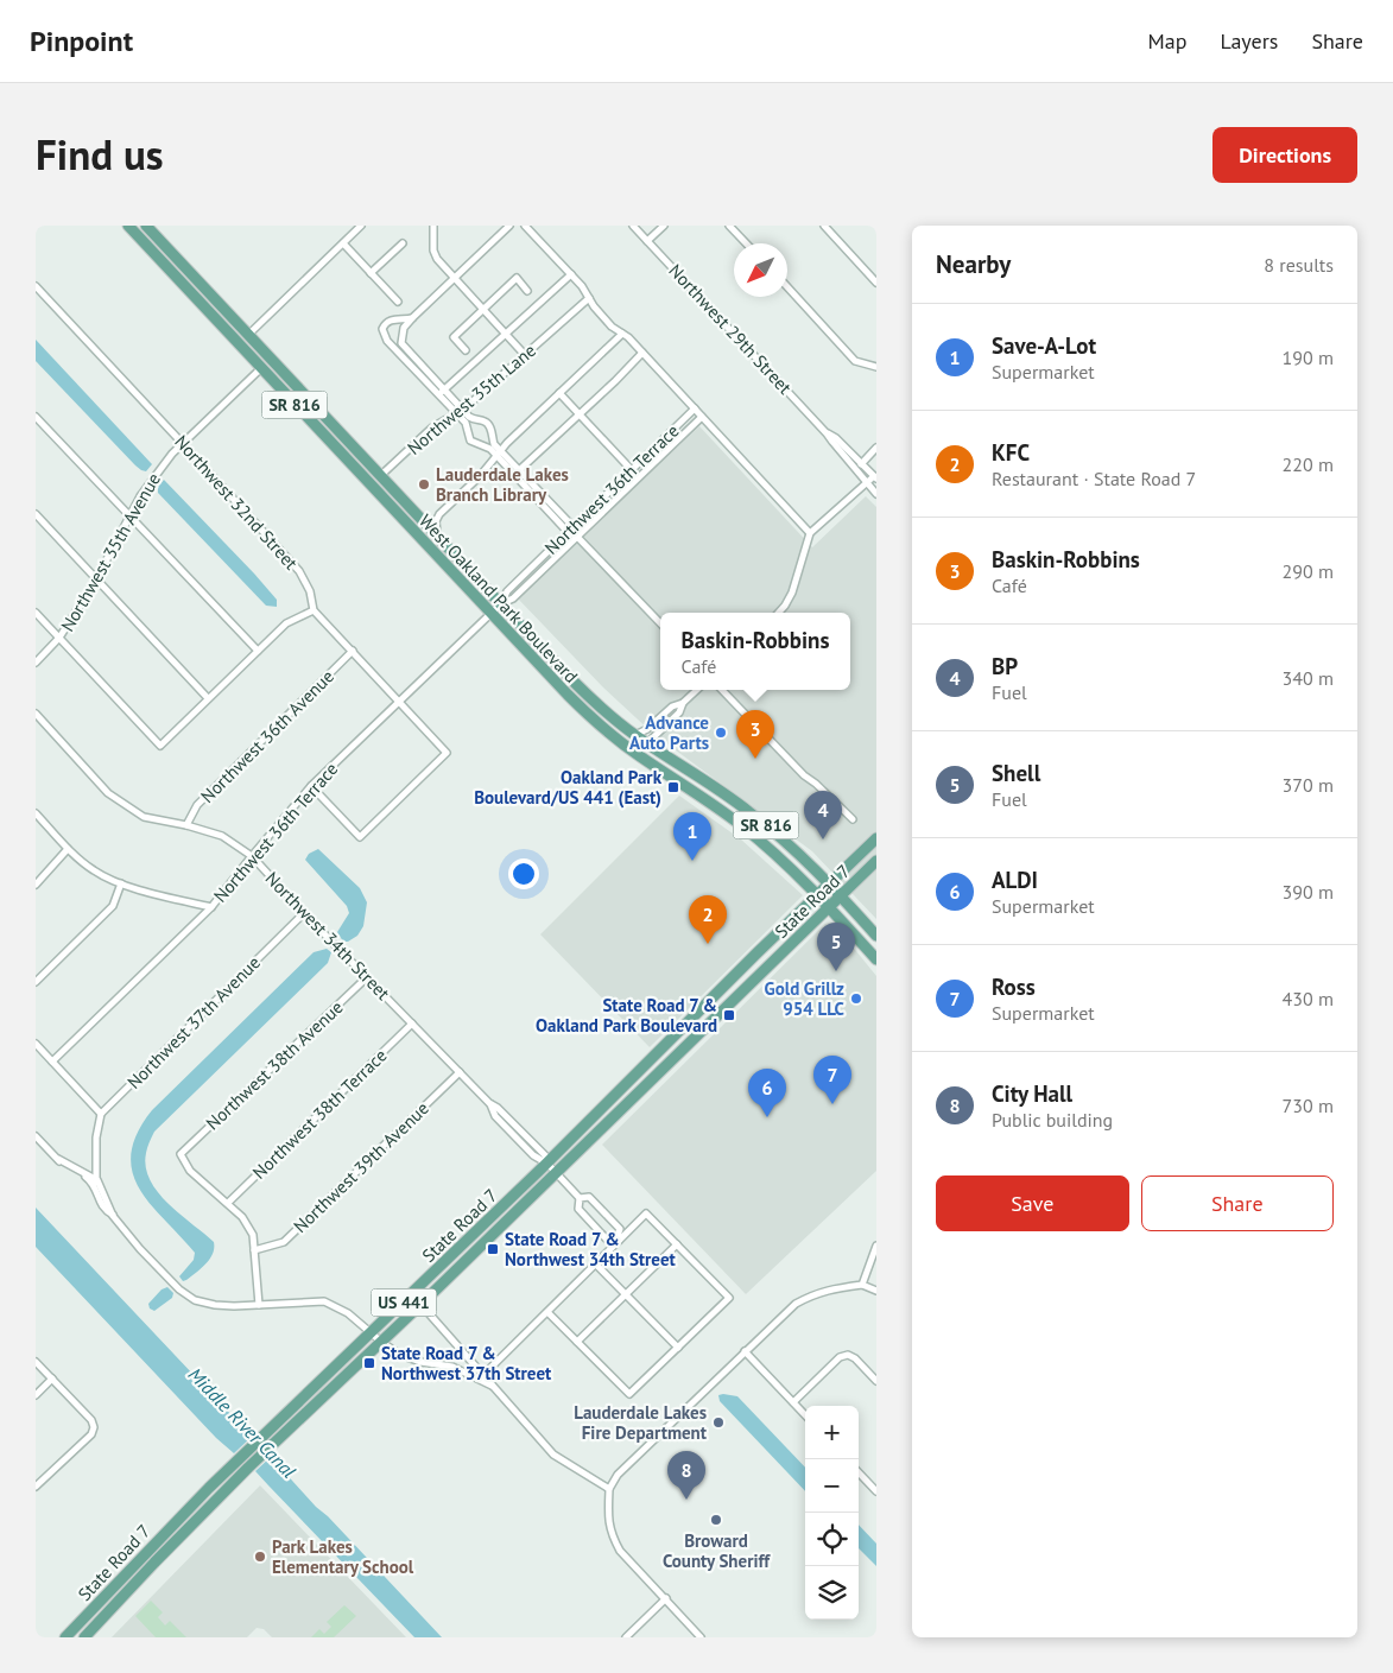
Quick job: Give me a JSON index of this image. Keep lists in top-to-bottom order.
{
  "streets": {
    "main road": [
      "SR 816",
      "West Oakland Park Boulevard",
      "State Road 7",
      "US 441"
    ],
    "street": [
      "Northwest 29th Street",
      "Northwest 35th Lane",
      "Northwest 36th Terrace",
      "Northwest 32nd Street",
      "Northwest 35th Avenue",
      "Northwest 36th Avenue",
      "Northwest 34th Street",
      "Northwest 37th Avenue",
      "Northwest 38th Avenue",
      "Northwest 38th Terrace",
      "Northwest 39th Avenue"
    ]
  },
  "crossings": [
    ["Northwest 35th Lane", "West Oakland Park Boulevard"],
    ["Northwest 36th Terrace", "Northwest 32nd Street"],
    ["Northwest 36th Terrace", "West Oakland Park Boulevard"],
    ["Northwest 36th Terrace", "Northwest 34th Street"],
    ["Northwest 32nd Street", "Northwest 35th Avenue"],
    ["Northwest 32nd Street", "Northwest 36th Avenue"],
    ["Northwest 35th Avenue", "West Oakland Park Boulevard"],
    ["West Oakland Park Boulevard", "State Road 7"],
    ["Northwest 36th Avenue", "Northwest 34th Street"],
    ["State Road 7", "Northwest 34th Street"],
    ["Northwest 34th Street", "Northwest 37th Avenue"],
    ["Northwest 34th Street", "Northwest 38th Avenue"],
    ["Northwest 34th Street", "Northwest 38th Terrace"],
    ["Northwest 34th Street", "Northwest 39th Avenue"],
    ["Northwest 38th Avenue", "Northwest 38th Terrace"]
  ],
  "water": ["Middle River Canal"],
  "places": {
    "other": [
      "Lauderdale Lakes Branch Library",
      "Advance Auto Parts",
      "Gold Grillz 954 LLC",
      "Lauderdale Lakes Fire Department",
      "Broward County Sheriff",
      "Park Lakes Elementary School"
    ],
    "transit": [
      "Oakland Park Boulevard/US 441 (East)",
      "State Road 7 & Oakland Park Boulevard",
      "State Road 7 & Northwest 34th Street",
      "State Road 7 & Northwest 37th Street"
    ]
  },
  "north": "bottom left",
  "page": {
    "header": "Pinpoint",
    "nav": ["Map", "Layers", "Share"],
    "title": "Find us",
    "buttons": [
      "Directions",
      ["Save", "Share"]
    ],
    "heading": ["Nearby", "8 results"],
    "list": [
      {
        "mark": "1",
        "name": "Save-A-Lot",
        "note": "Supermarket",
        "value": "190 m"
      },
      {
        "mark": "2",
        "name": "KFC",
        "note": "Restaurant · State Road 7",
        "value": "220 m"
      },
      {
        "mark": "3",
        "name": "Baskin-Robbins",
        "note": "Café",
        "value": "290 m"
      },
      {
        "mark": "4",
        "name": "BP",
        "note": "Fuel",
        "value": "340 m"
      },
      {
        "mark": "5",
        "name": "Shell",
        "note": "Fuel",
        "value": "370 m"
      },
      {
        "mark": "6",
        "name": "ALDI",
        "note": "Supermarket",
        "value": "390 m"
      },
      {
        "mark": "7",
        "name": "Ross",
        "note": "Supermarket",
        "value": "430 m"
      },
      {
        "mark": "8",
        "name": "City Hall",
        "note": "Public building",
        "value": "730 m"
      }
    ],
    "popup": ["Baskin-Robbins", "Café"],
    "pins": [
      "3",
      "4",
      "1",
      "2",
      "5",
      "7",
      "6",
      "8"
    ],
    "map_buttons": ["+", "−"]
  }
}
